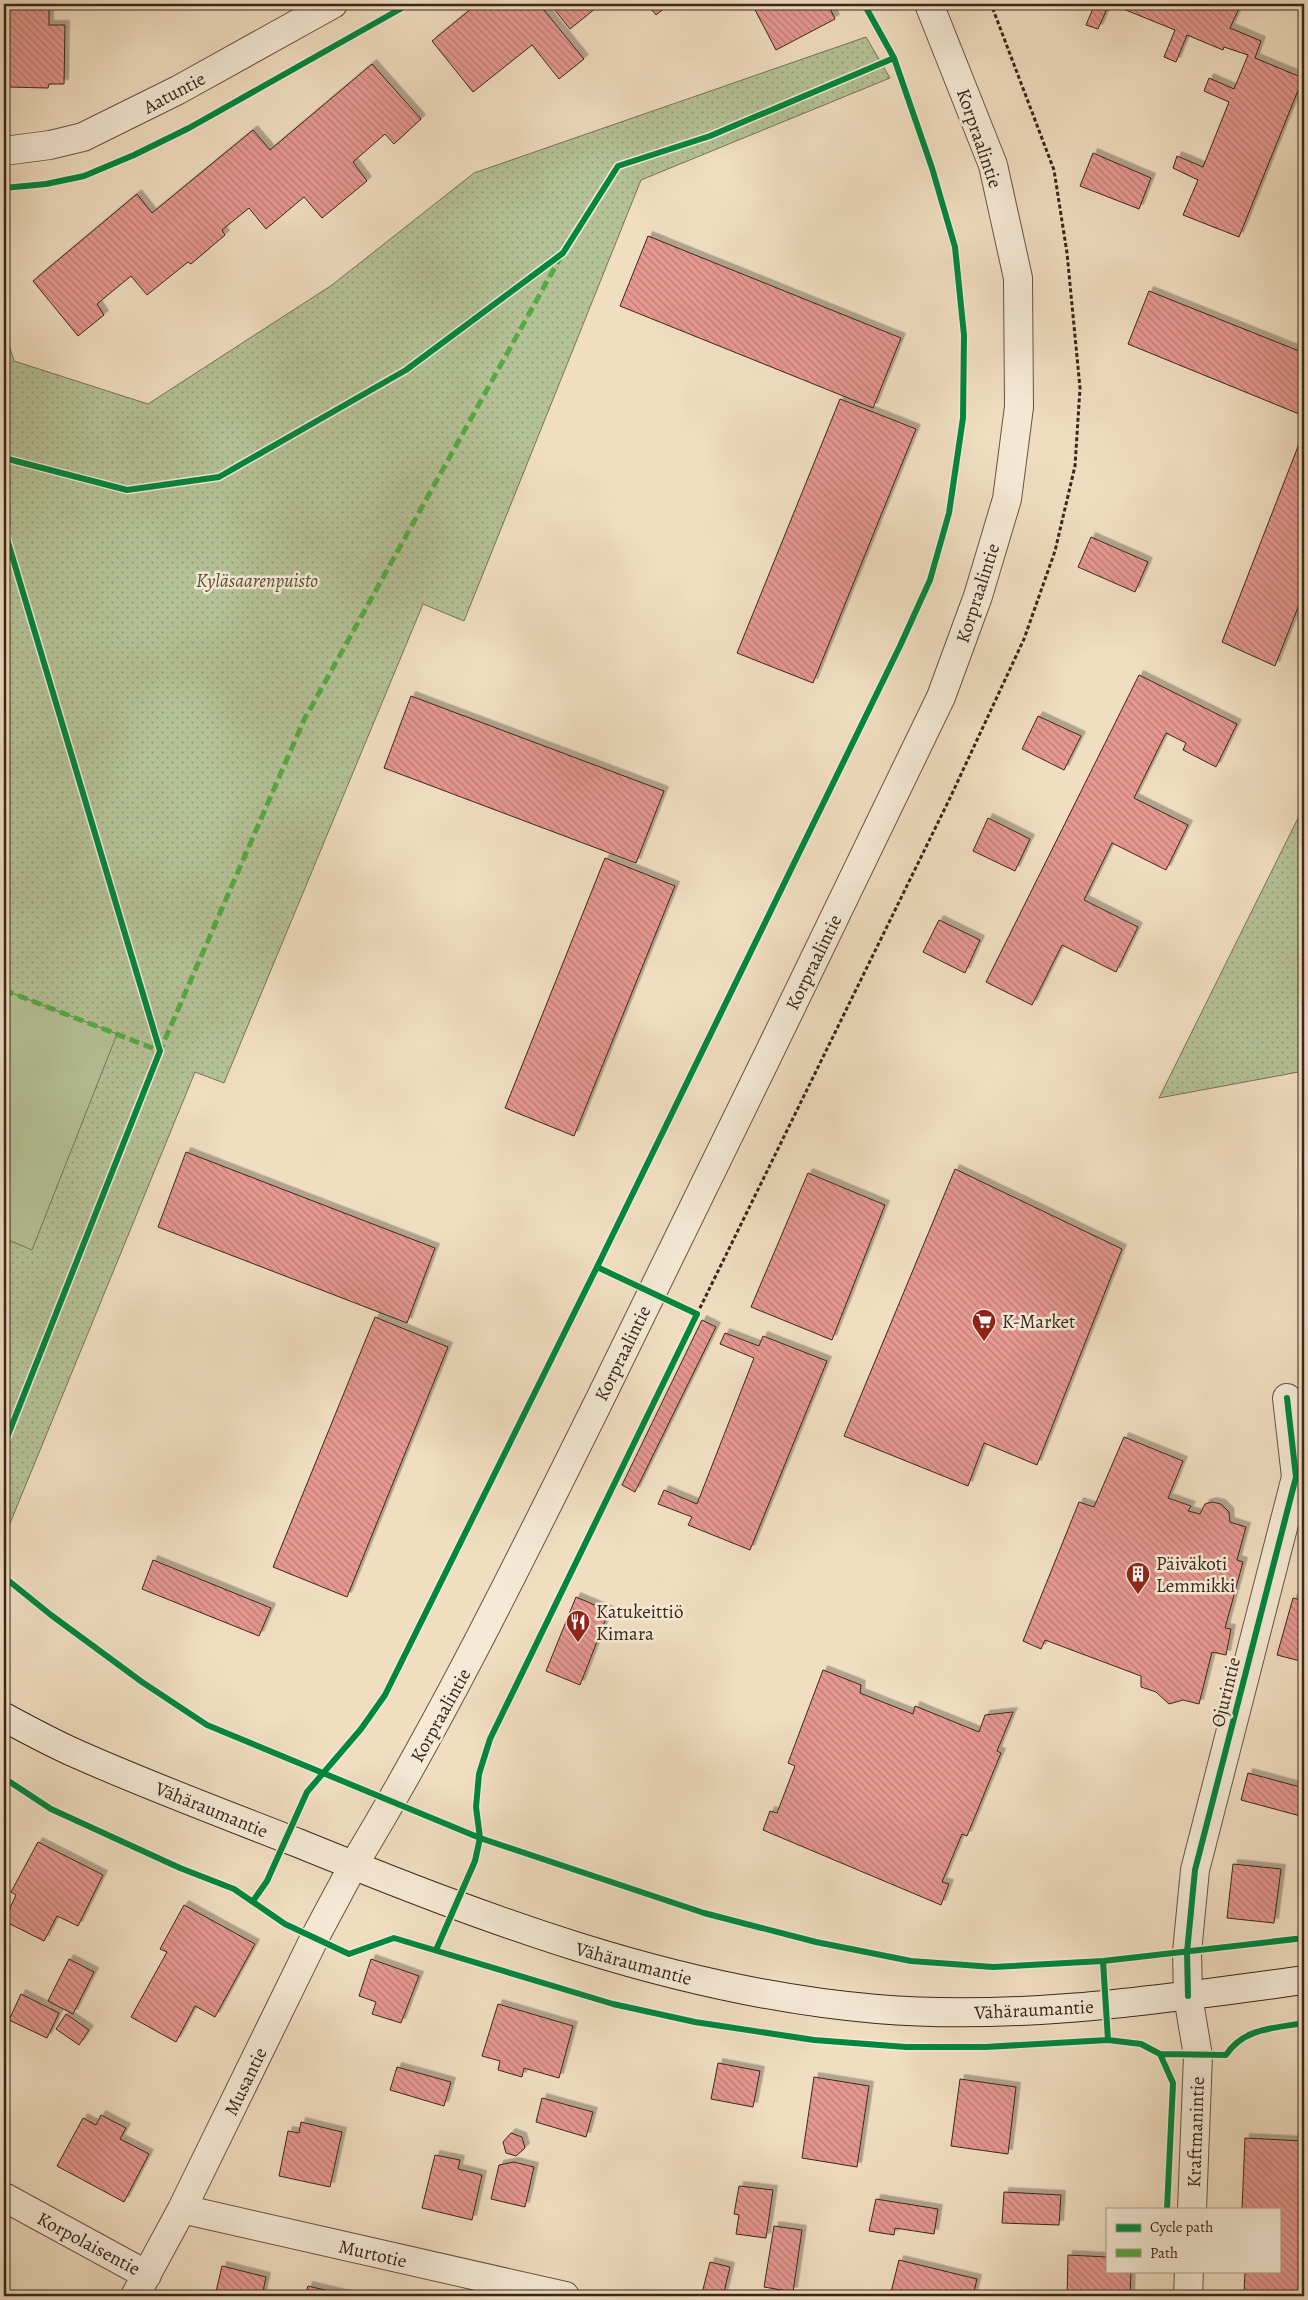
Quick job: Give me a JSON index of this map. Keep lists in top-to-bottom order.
{
  "streets": {
    "street": [
      "Aatuntie",
      "Korpraalintie",
      "Ojurintie",
      "Vähäraumantie",
      "Musantie",
      "Kraftmanintie",
      "Korpolaisentie",
      "Murtotie"
    ]
  },
  "crossings": [
    ["Korpraalintie", "Vähäraumantie"],
    ["Korpraalintie", "Musantie"],
    ["Ojurintie", "Vähäraumantie"],
    ["Ojurintie", "Kraftmanintie"],
    ["Vähäraumantie", "Musantie"],
    ["Vähäraumantie", "Kraftmanintie"],
    ["Musantie", "Korpolaisentie"],
    ["Musantie", "Murtotie"]
  ],
  "parks": ["Kyläsaarenpuisto"],
  "places": {
    "supermarket": ["K-Market"],
    "building": ["Päiväkoti Lemmikki"],
    "restaurant": ["Katukeittiö Kimara"]
  },
  "legend": ["Cycle path", "Path"]
}
